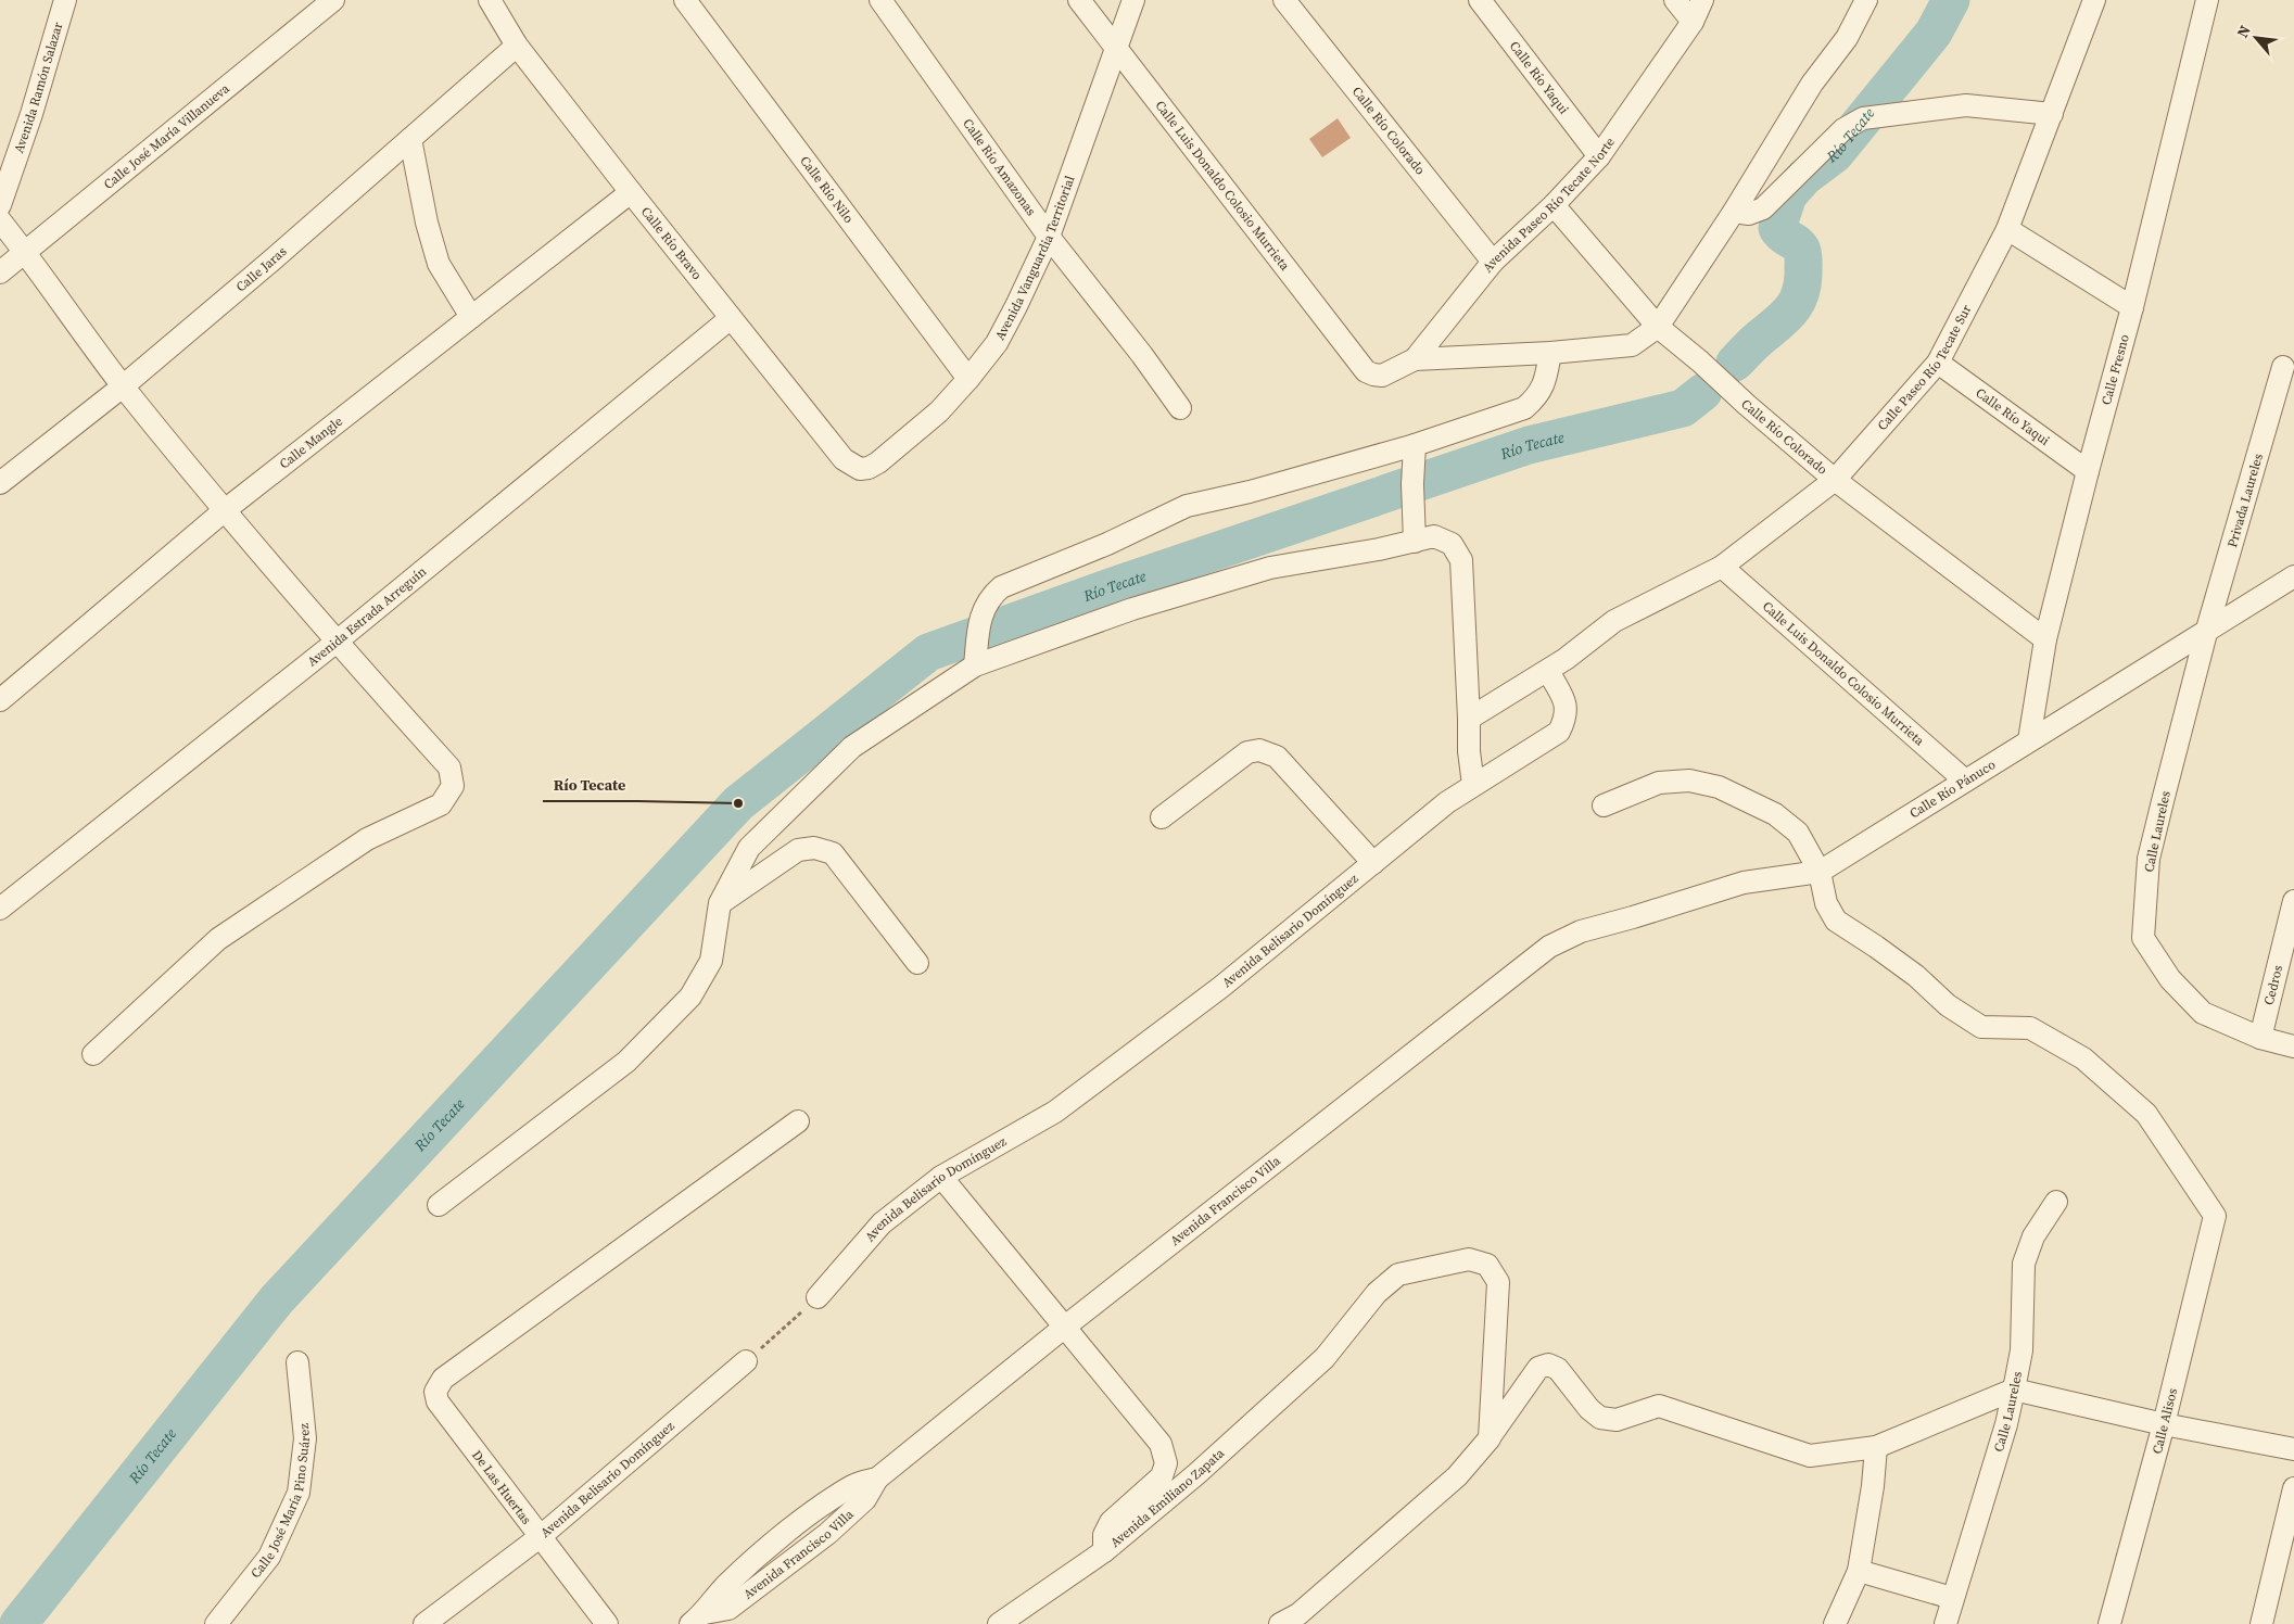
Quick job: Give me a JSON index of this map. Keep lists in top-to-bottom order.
{
  "streets": {
    "street": [
      "Calle Río Yaqui",
      "Avenida Ramón Salazar",
      "Calle Río Colorado",
      "Calle José María Villanueva",
      "Calle Río Amazonas",
      "Calle Luis Donaldo Colosio Murrieta",
      "Calle Río Nilo",
      "Avenida Paseo Río Tecate Norte",
      "Calle Río Bravo",
      "Avenida Vanguardia Territorial",
      "Calle Jaras",
      "Calle Paseo Río Tecate Sur",
      "Calle Fresno",
      "Calle Mangle",
      "Privada Laureles",
      "Avenida Estrada Arreguín",
      "Calle Río Pánuco",
      "Calle Laureles",
      "Avenida Belisario Domínguez",
      "Cedros",
      "Avenida Francisco Villa",
      "Calle Alisos",
      "De Las Huertas",
      "Avenida Emiliano Zapata",
      "Calle José María Pino Suárez"
    ]
  },
  "crossings": [
    ["Calle Río Yaqui", "Avenida Paseo Río Tecate Norte"],
    ["Calle Río Yaqui", "Calle Paseo Río Tecate Sur"],
    ["Calle Río Yaqui", "Calle Fresno"],
    ["Calle Río Colorado", "Avenida Paseo Río Tecate Norte"],
    ["Calle Río Colorado", "Calle Paseo Río Tecate Sur"],
    ["Calle Río Colorado", "Calle Fresno"],
    ["Calle Río Amazonas", "Avenida Vanguardia Territorial"],
    ["Calle Luis Donaldo Colosio Murrieta", "Avenida Paseo Río Tecate Norte"],
    ["Calle Luis Donaldo Colosio Murrieta", "Avenida Vanguardia Territorial"],
    ["Calle Luis Donaldo Colosio Murrieta", "Calle Paseo Río Tecate Sur"],
    ["Calle Luis Donaldo Colosio Murrieta", "Calle Río Pánuco"],
    ["Calle Río Nilo", "Avenida Vanguardia Territorial"],
    ["Calle Río Bravo", "Avenida Vanguardia Territorial"],
    ["Calle Río Bravo", "Calle Jaras"],
    ["Calle Río Bravo", "Calle Mangle"],
    ["Calle Río Bravo", "Avenida Estrada Arreguín"],
    ["Calle Paseo Río Tecate Sur", "Avenida Belisario Domínguez"],
    ["Calle Fresno", "Calle Río Pánuco"],
    ["Privada Laureles", "Calle Río Pánuco"],
    ["Privada Laureles", "Calle Laureles"],
    ["Calle Río Pánuco", "Calle Laureles"],
    ["Calle Río Pánuco", "Avenida Francisco Villa"],
    ["Calle Río Pánuco", "Calle Alisos"],
    ["Calle Laureles", "Cedros"],
    ["Avenida Belisario Domínguez", "De Las Huertas"]
  ],
  "water": ["Río Tecate"],
  "places": ["Río Tecate"],
  "north": "top left"
}
